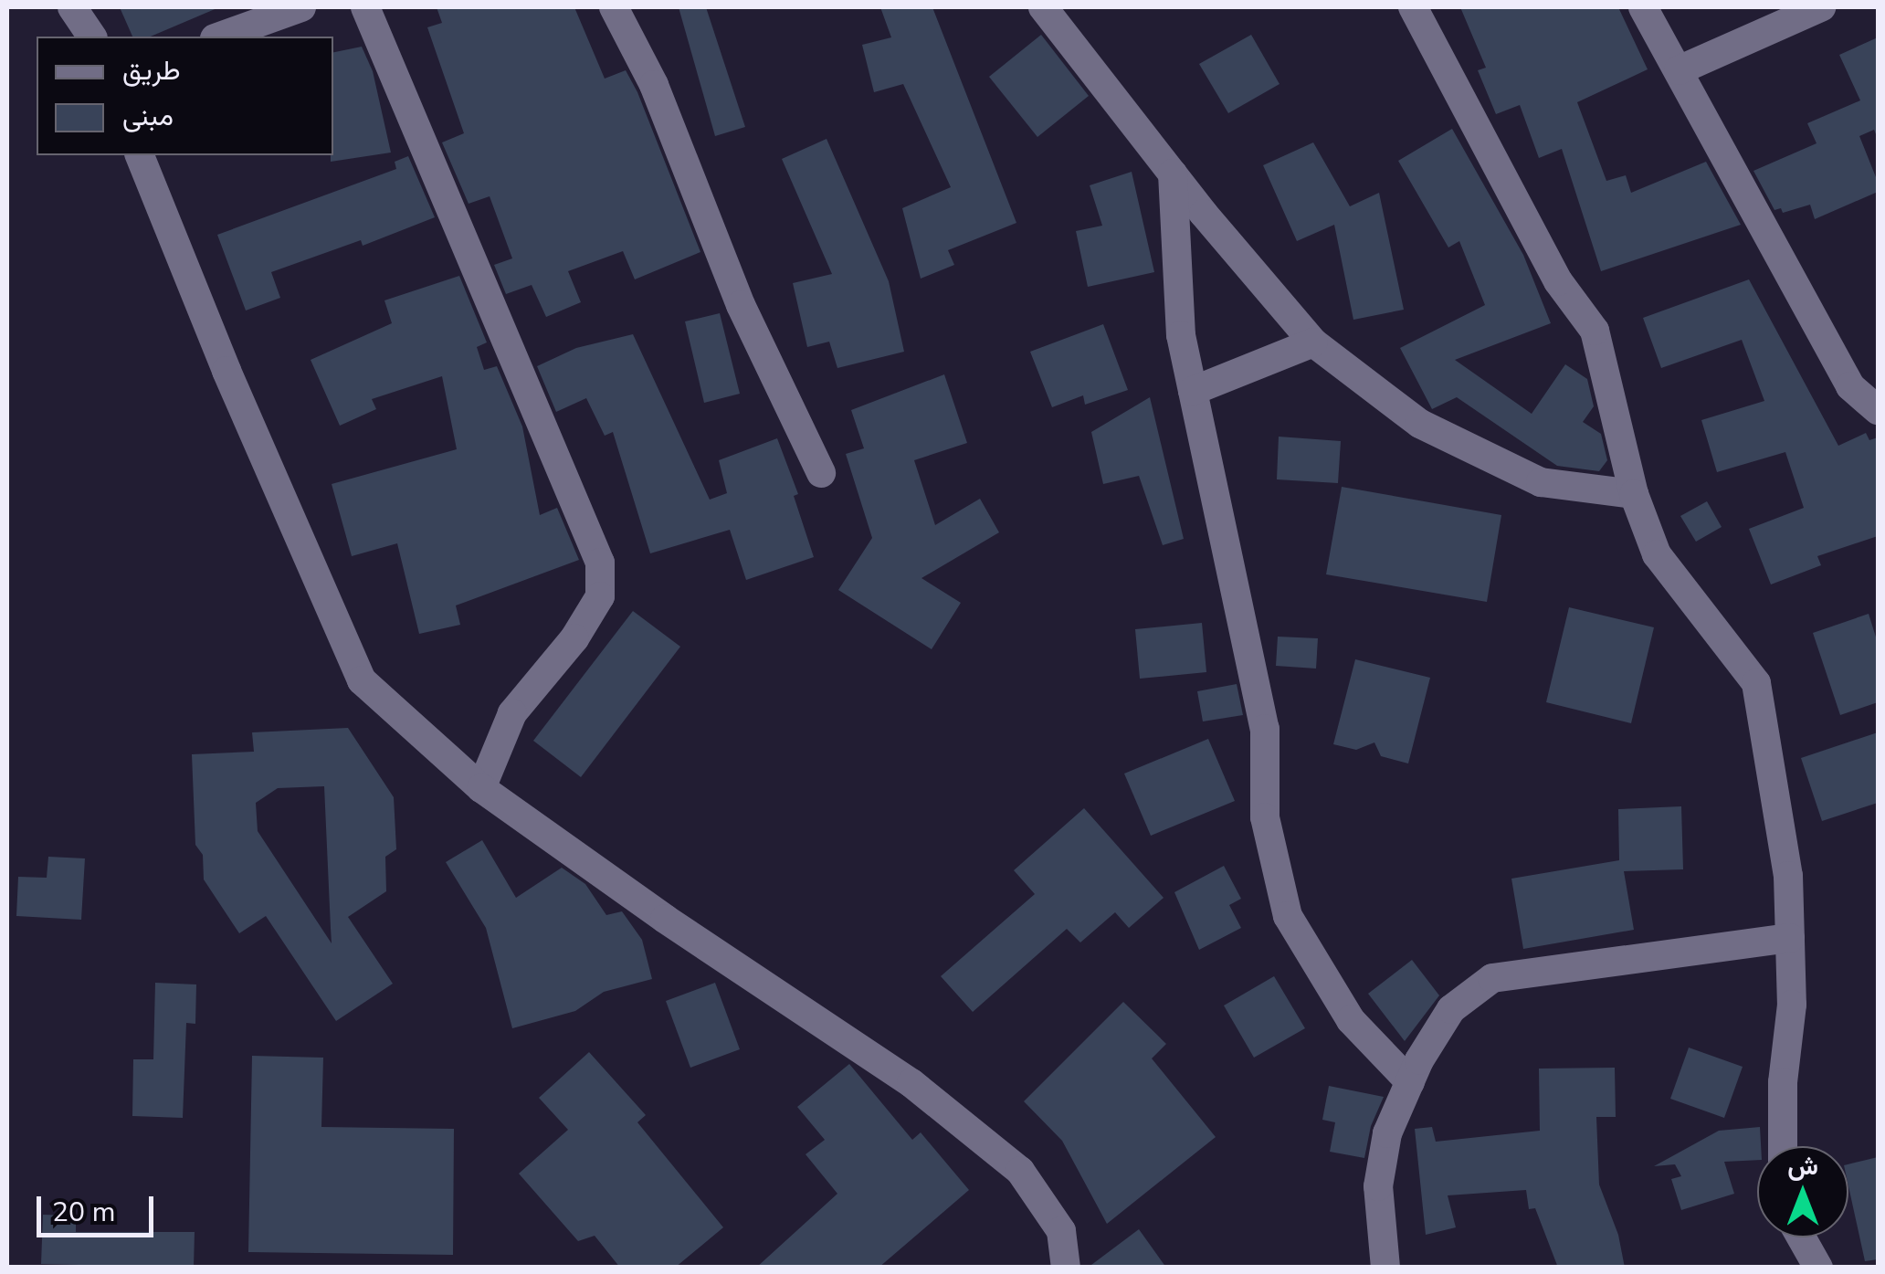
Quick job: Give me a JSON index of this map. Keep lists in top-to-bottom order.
{
  "legend": ["طريق", "مبنى"],
  "scale_bar": "20 m",
  "north": "top"
}
